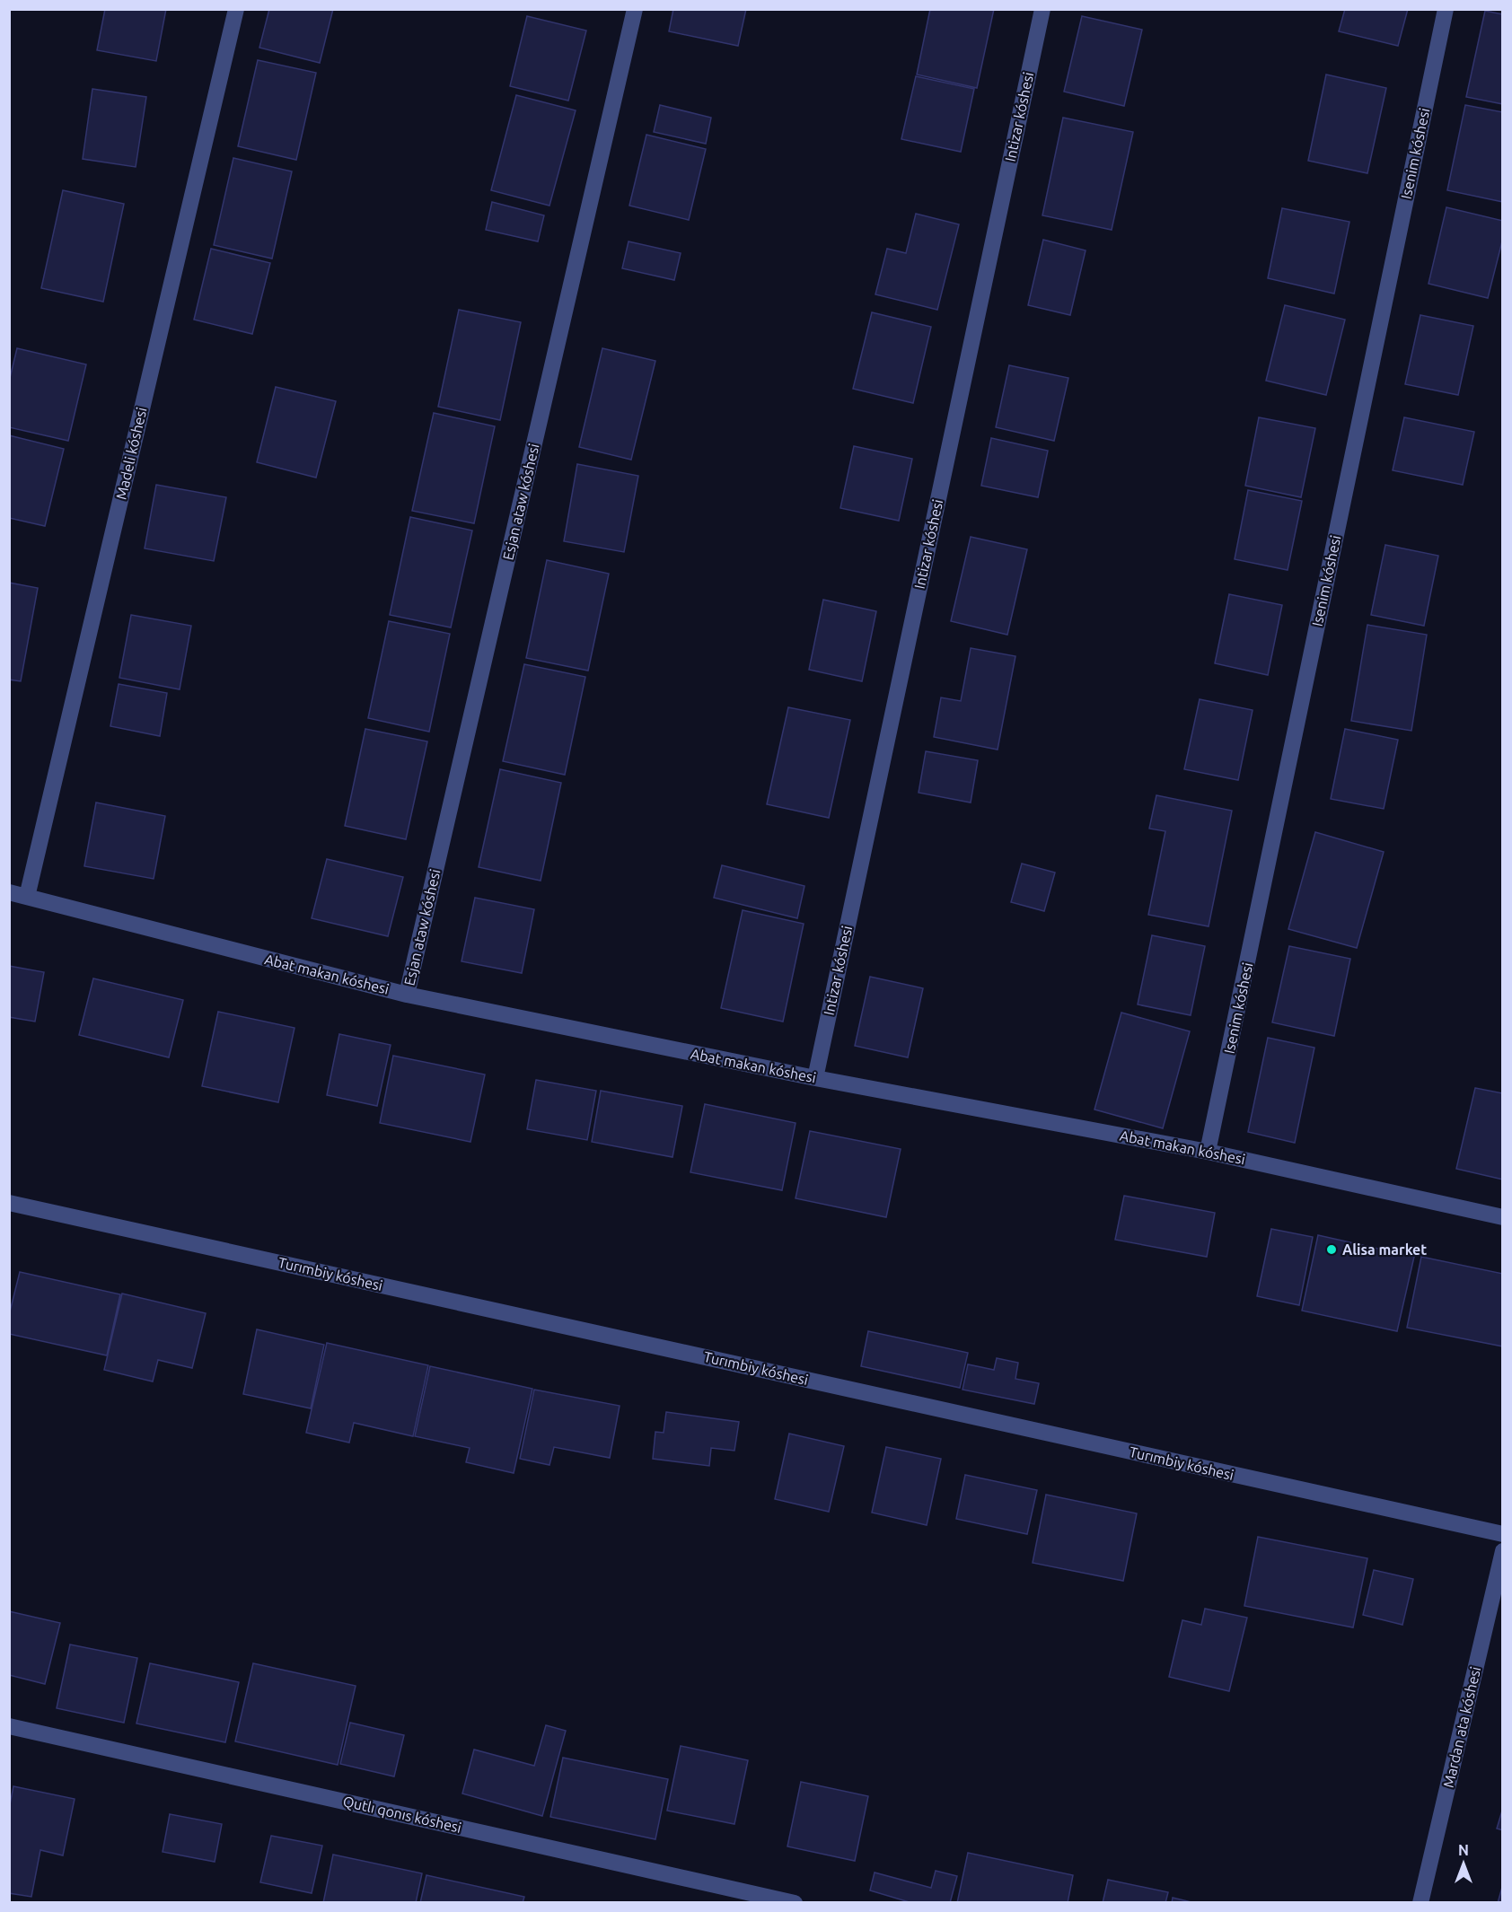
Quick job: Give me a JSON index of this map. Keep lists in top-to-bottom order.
{
  "streets": {
    "street": [
      "Intizar kóshesi",
      "Isenim kóshesi",
      "Madeli kóshesi",
      "Esjan ataw kóshesi",
      "Abat makan kóshesi",
      "Turımbiy kóshesi",
      "Mardan ata kóshesi",
      "Qutlı qonıs kóshesi"
    ]
  },
  "crossings": [
    ["Intizar kóshesi", "Abat makan kóshesi"],
    ["Isenim kóshesi", "Abat makan kóshesi"],
    ["Madeli kóshesi", "Abat makan kóshesi"],
    ["Esjan ataw kóshesi", "Abat makan kóshesi"]
  ],
  "places": ["Alisa market"],
  "north": "top"
}
